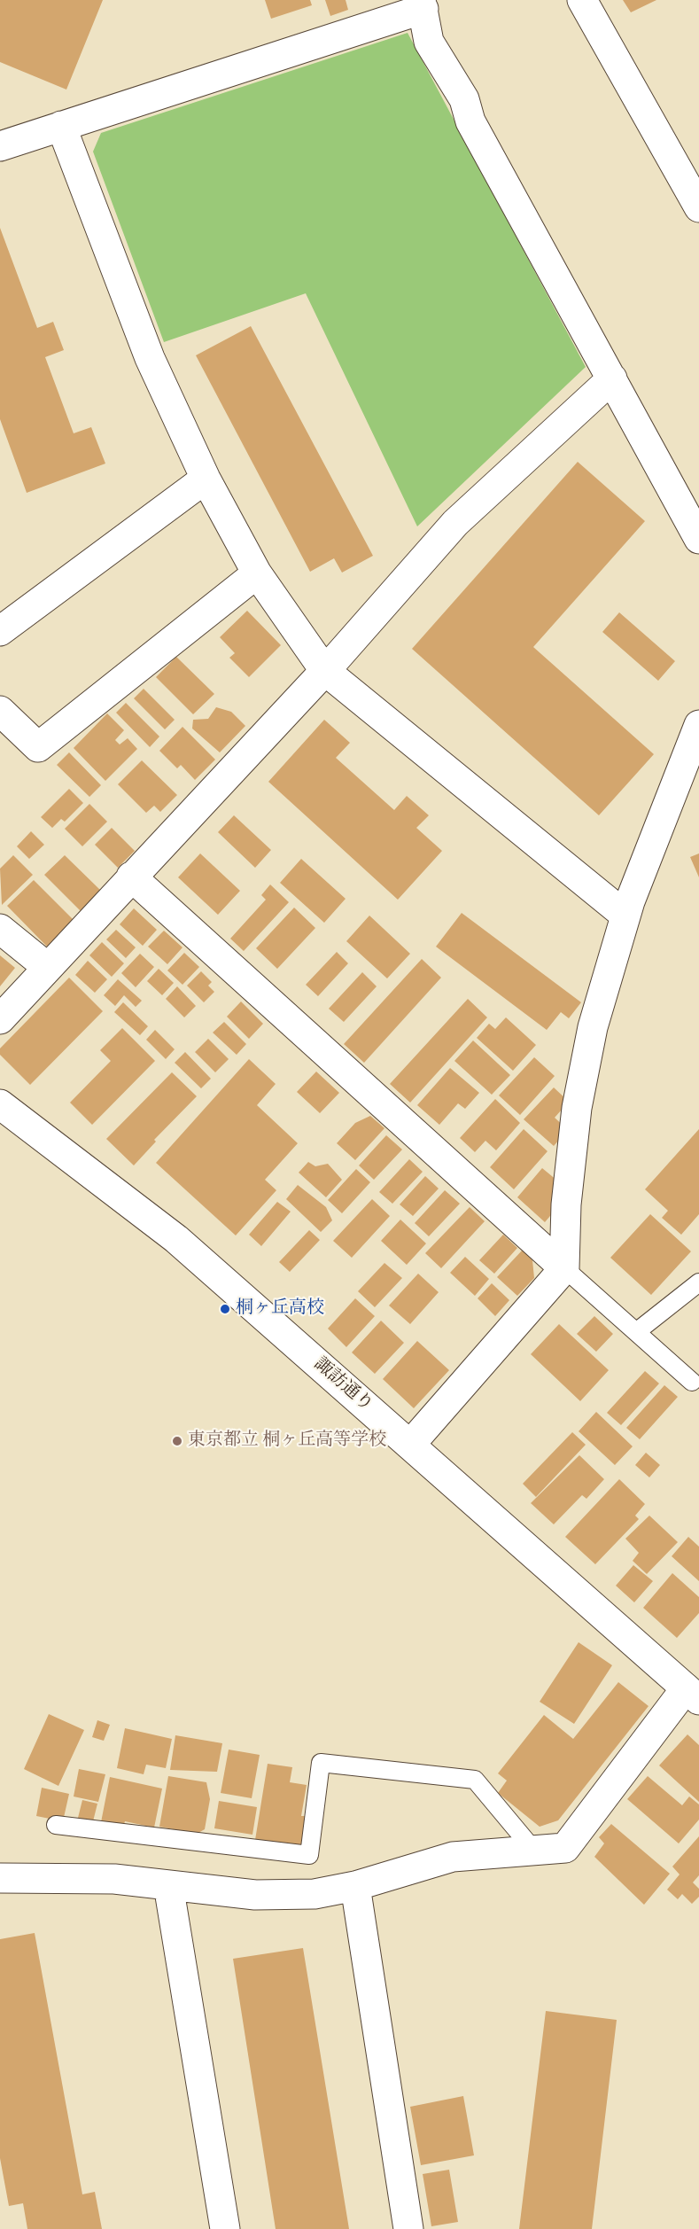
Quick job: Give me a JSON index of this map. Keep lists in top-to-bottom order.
{
  "streets": {
    "street": ["諏訪通り"]
  },
  "places": ["桐ヶ丘高校", "東京都立 桐ヶ丘高等学校"]
}
